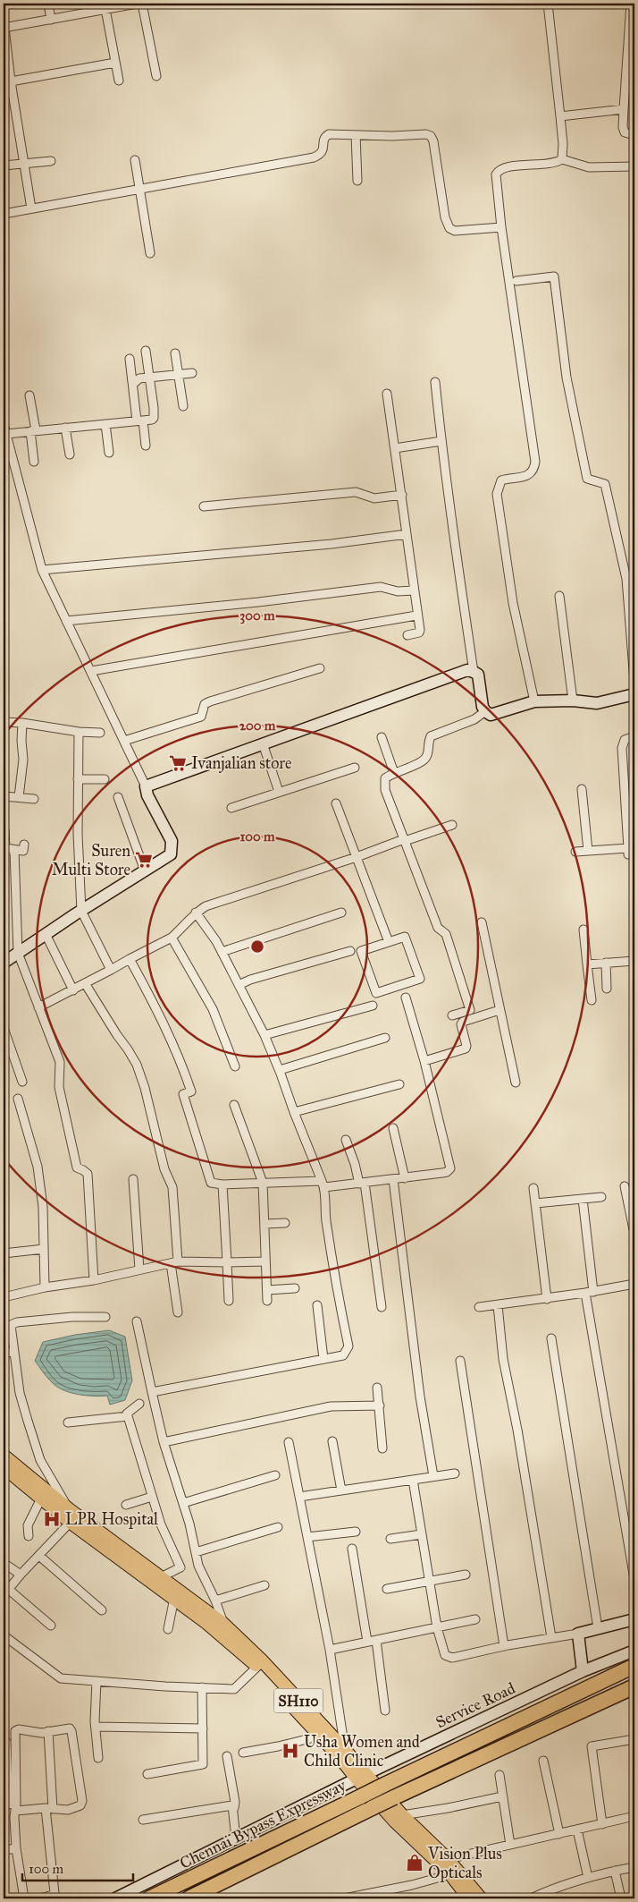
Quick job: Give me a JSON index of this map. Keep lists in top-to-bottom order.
{
  "streets": {
    "highway": ["Chennai Bypass Expressway"],
    "main road": ["SH110"],
    "street": ["Service Road"]
  },
  "crossings": [
    ["SH110", "Service Road"]
  ],
  "places": {
    "supermarket": ["Ivanjalian store", "Suren Multi Store"],
    "hospital": ["LPR Hospital", "Usha Women and Child Clinic"],
    "shop": ["Vision Plus Opticals"]
  },
  "scale_bar": "100 m",
  "rings": ["300 m", "200 m", "100 m"]
}
